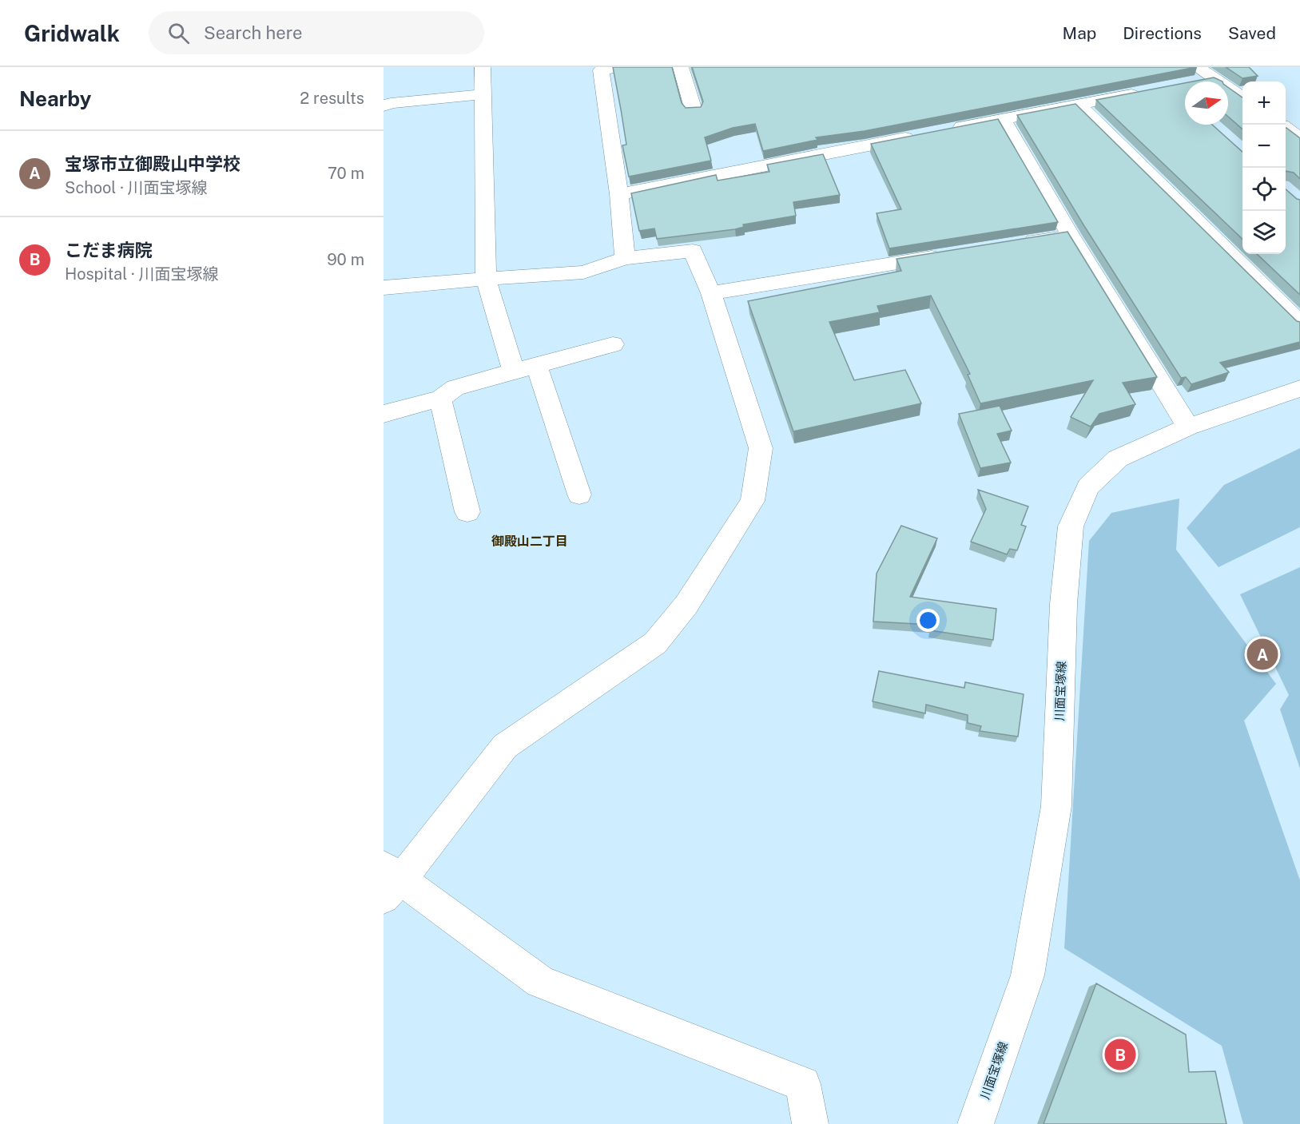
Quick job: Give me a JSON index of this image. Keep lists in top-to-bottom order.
{
  "streets": {
    "street": ["川面宝塚線"]
  },
  "districts": ["御殿山二丁目"],
  "north": "right",
  "page": {
    "header": "Gridwalk",
    "search": "Search here",
    "nav": ["Map", "Directions", "Saved"],
    "heading": ["Nearby", "2 results"],
    "map_buttons": ["+", "−"],
    "list": [
      {
        "mark": "A",
        "name": "宝塚市立御殿山中学校",
        "note": "School · 川面宝塚線",
        "value": "70 m"
      },
      {
        "mark": "B",
        "name": "こだま病院",
        "note": "Hospital · 川面宝塚線",
        "value": "90 m"
      }
    ],
    "pins": ["A", "B"]
  }
}
